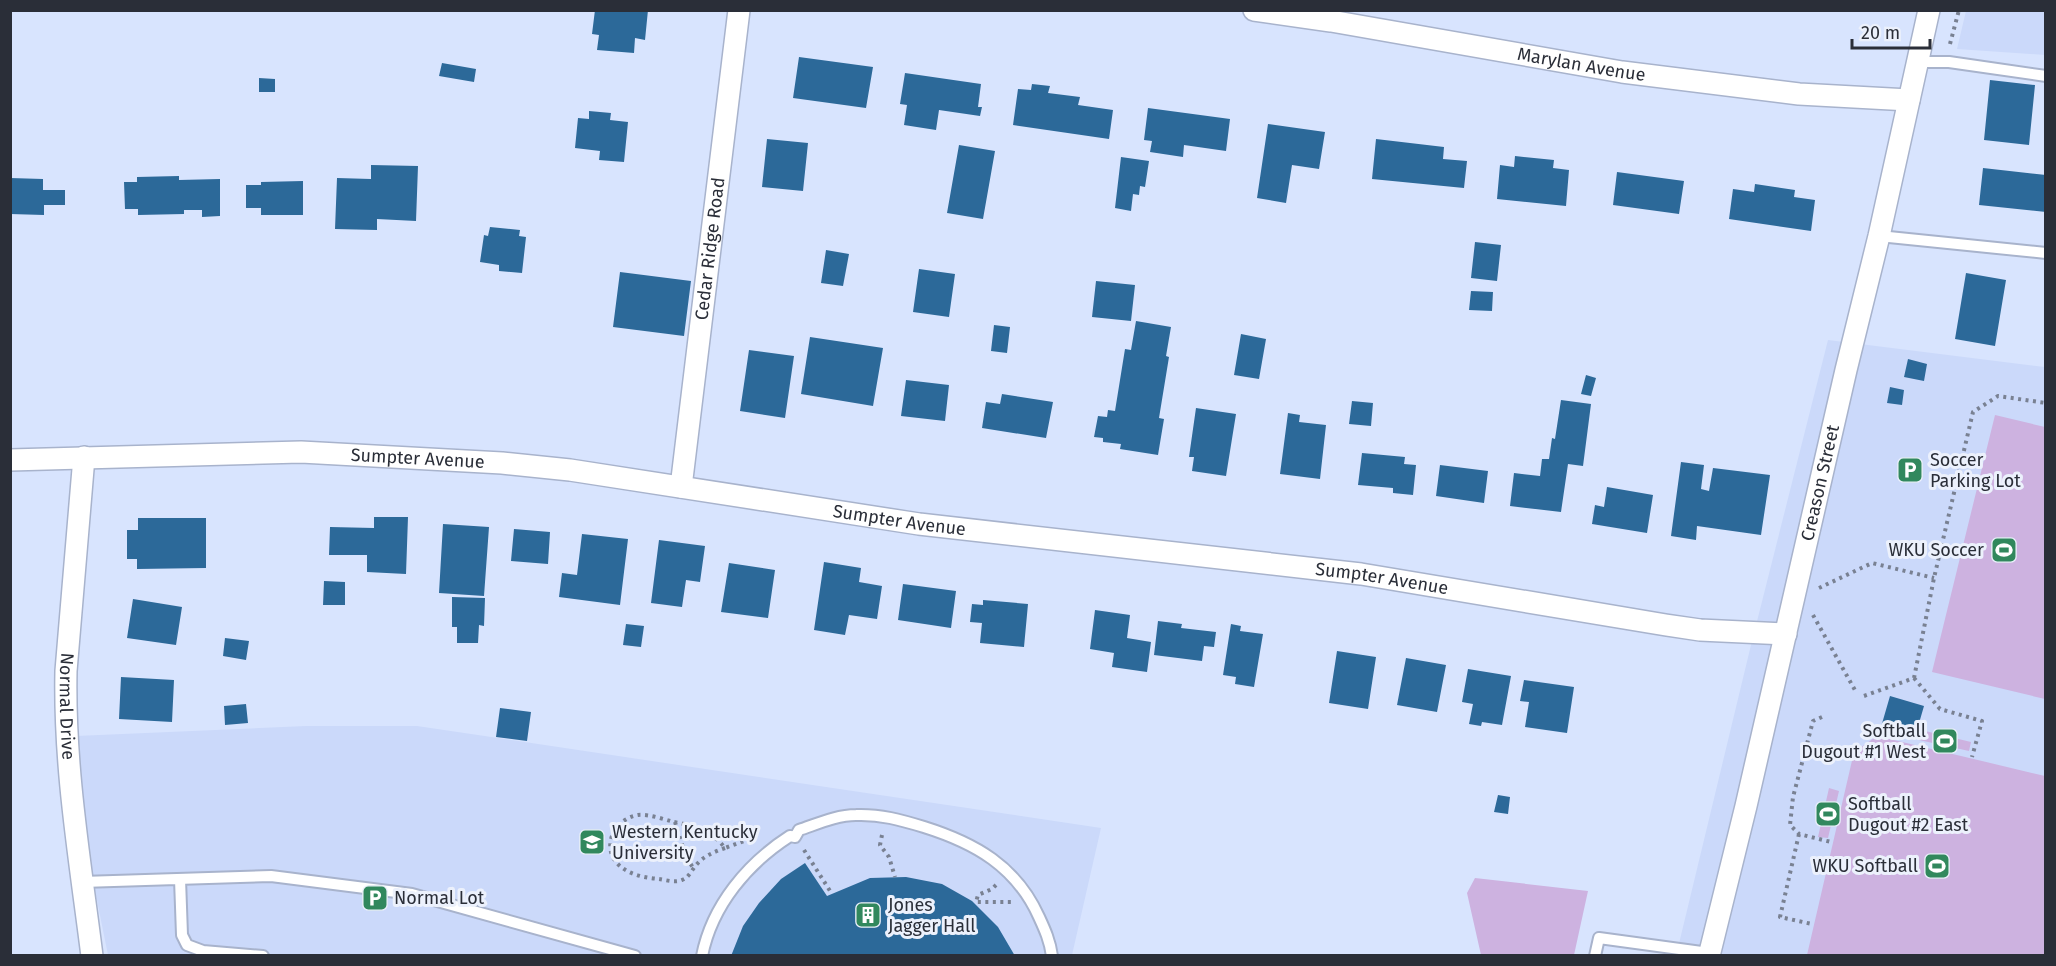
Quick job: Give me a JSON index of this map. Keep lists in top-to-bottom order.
{
  "streets": {
    "street": [
      "Marylan Avenue",
      "Cedar Ridge Road",
      "Sumpter Avenue",
      "Creason Street",
      "Normal Drive"
    ]
  },
  "crossings": [
    ["Marylan Avenue", "Creason Street"],
    ["Cedar Ridge Road", "Sumpter Avenue"],
    ["Sumpter Avenue", "Creason Street"],
    ["Sumpter Avenue", "Normal Drive"]
  ],
  "places": {
    "parking": ["Soccer Parking Lot", "Normal Lot"],
    "sports": [
      "WKU Soccer",
      "Softball Dugout #1 West",
      "Softball Dugout #2 East",
      "WKU Softball"
    ],
    "school or university": ["Western Kentucky University"],
    "building": ["Jones Jagger Hall"]
  },
  "scale_bar": "20 m"
}
